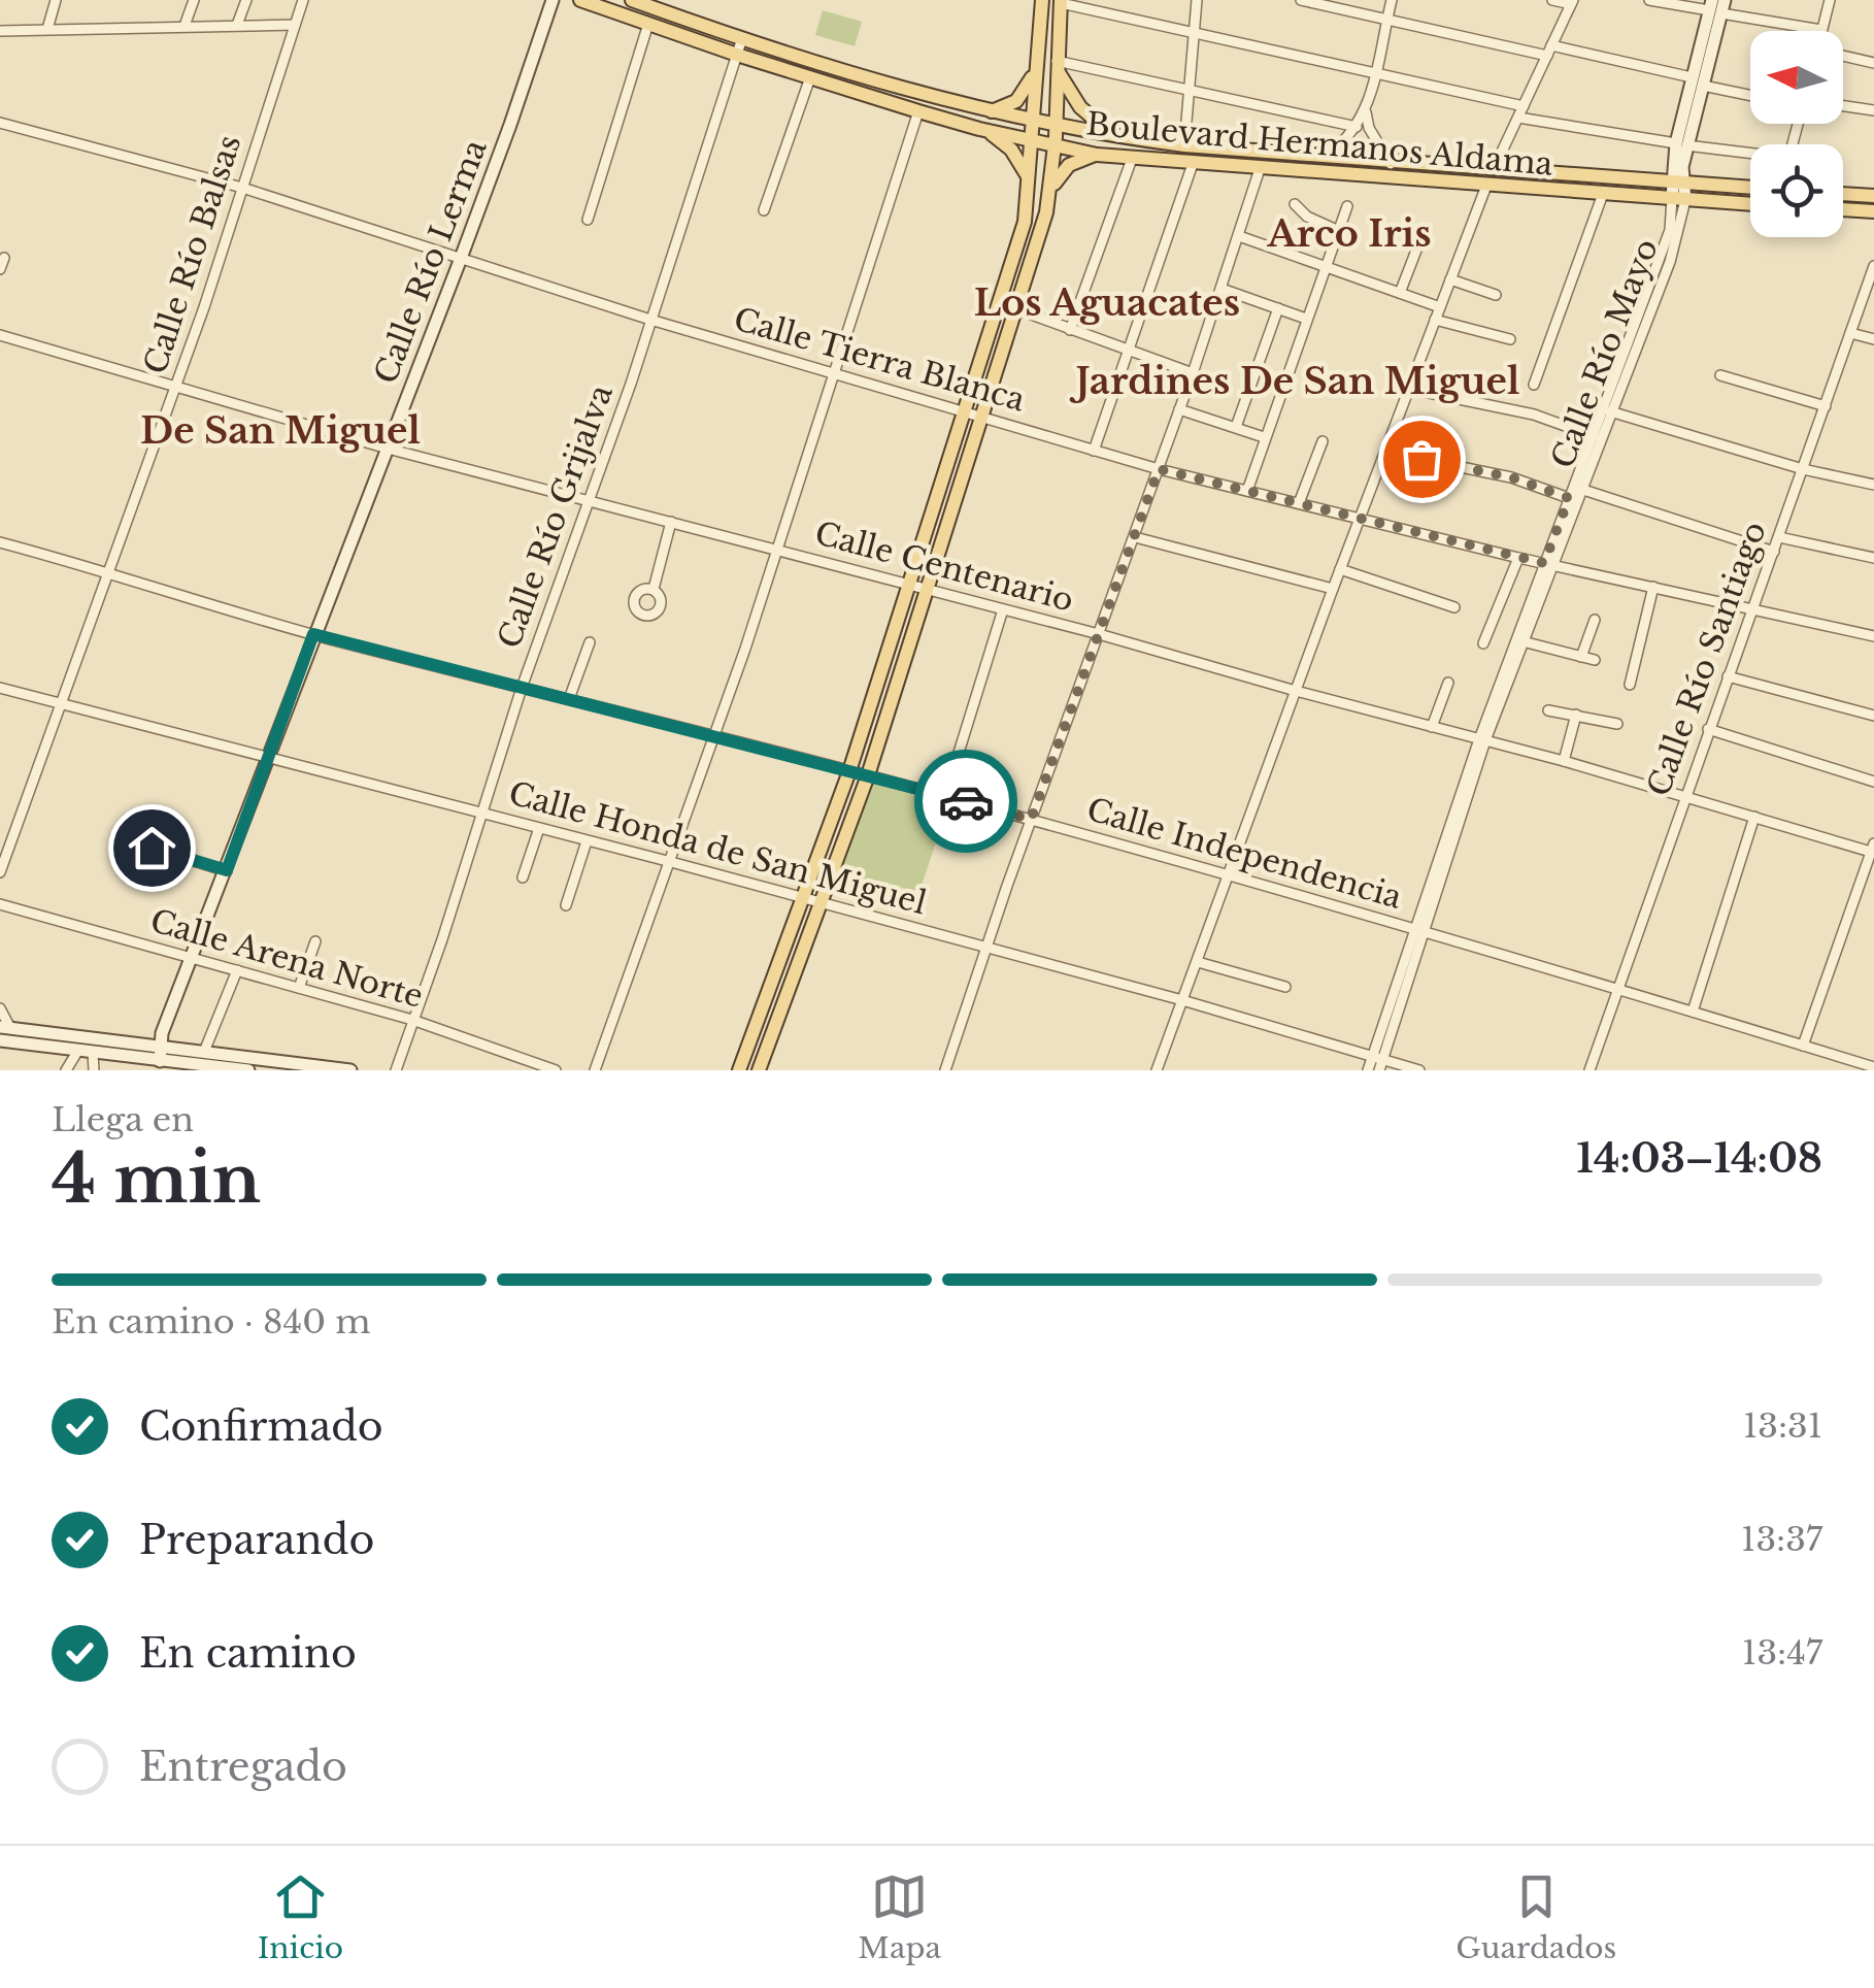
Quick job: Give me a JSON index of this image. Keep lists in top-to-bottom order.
{
  "streets": {
    "main road": ["Boulevard Hermanos Aldama"],
    "street": [
      "Calle Río Balsas",
      "Calle Río Lerma",
      "Calle Río Mayo",
      "Calle Tierra Blanca",
      "Calle Río Grijalva",
      "Calle Centenario",
      "Calle Río Santiago",
      "Calle Honda de San Miguel",
      "Calle Independencia",
      "Calle Arena Norte"
    ]
  },
  "crossings": [
    ["Boulevard Hermanos Aldama", "Calle Río Mayo"],
    ["Boulevard Hermanos Aldama", "Calle Río Grijalva"],
    ["Calle Río Balsas", "Calle Tierra Blanca"],
    ["Calle Río Balsas", "Calle Centenario"],
    ["Calle Río Balsas", "Calle Honda de San Miguel"],
    ["Calle Río Balsas", "Calle Independencia"],
    ["Calle Río Lerma", "Calle Tierra Blanca"],
    ["Calle Río Lerma", "Calle Centenario"],
    ["Calle Río Lerma", "Calle Honda de San Miguel"],
    ["Calle Río Lerma", "Calle Independencia"],
    ["Calle Río Lerma", "Calle Arena Norte"],
    ["Calle Río Mayo", "Calle Tierra Blanca"],
    ["Calle Río Mayo", "Calle Centenario"],
    ["Calle Río Mayo", "Calle Honda de San Miguel"],
    ["Calle Río Mayo", "Calle Independencia"],
    ["Calle Tierra Blanca", "Calle Río Grijalva"],
    ["Calle Tierra Blanca", "Calle Río Santiago"],
    ["Calle Río Grijalva", "Calle Centenario"],
    ["Calle Río Grijalva", "Calle Honda de San Miguel"],
    ["Calle Río Grijalva", "Calle Independencia"],
    ["Calle Río Grijalva", "Calle Arena Norte"],
    ["Calle Centenario", "Calle Río Santiago"],
    ["Calle Río Santiago", "Calle Independencia"]
  ],
  "districts": [
    "Arco Iris",
    "Los Aguacates",
    "Jardines De San Miguel",
    "De San Miguel"
  ],
  "north": "left",
  "page": {
    "heading": ["4 min", "Llega en", "14:03–14:08"],
    "bar": "En camino · 840 m",
    "list": [
      ["Confirmado", "13:31"],
      ["Preparando", "13:37"],
      ["En camino", "13:47"],
      "Entregado"
    ],
    "tabs": ["Inicio", "Mapa", "Guardados"]
  }
}
